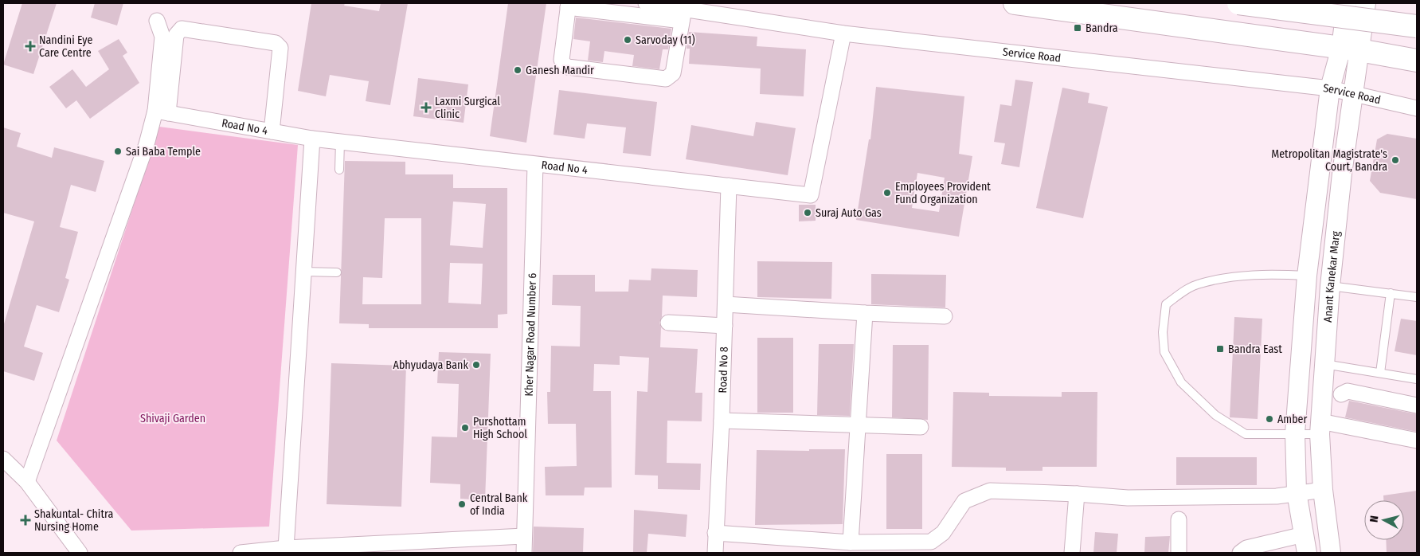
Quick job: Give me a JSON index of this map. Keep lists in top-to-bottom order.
{
  "streets": {
    "street": [
      "Service Road",
      "Road No 4",
      "Anant Kanekar Marg",
      "Kher Nagar Road Number 6",
      "Road No 8"
    ]
  },
  "crossings": [
    ["Service Road", "Road No 4"],
    ["Service Road", "Anant Kanekar Marg"],
    ["Road No 4", "Kher Nagar Road Number 6"],
    ["Road No 4", "Road No 8"]
  ],
  "parks": ["Shivaji Garden"],
  "places": {
    "transit": ["Bandra", "Bandra East"],
    "other": [
      "Sarvoday (11)",
      "Ganesh Mandir",
      "Sai Baba Temple",
      "Metropolitan Magistrate's Court, Bandra",
      "Employees Provident Fund Organization",
      "Suraj Auto Gas",
      "Abhyudaya Bank",
      "Amber",
      "Purshottam High School",
      "Central Bank of India"
    ],
    "health": ["Nandini Eye Care Centre", "Laxmi Surgical Clinic", "Shakuntal- Chitra Nursing Home"]
  },
  "north": "left"
}
